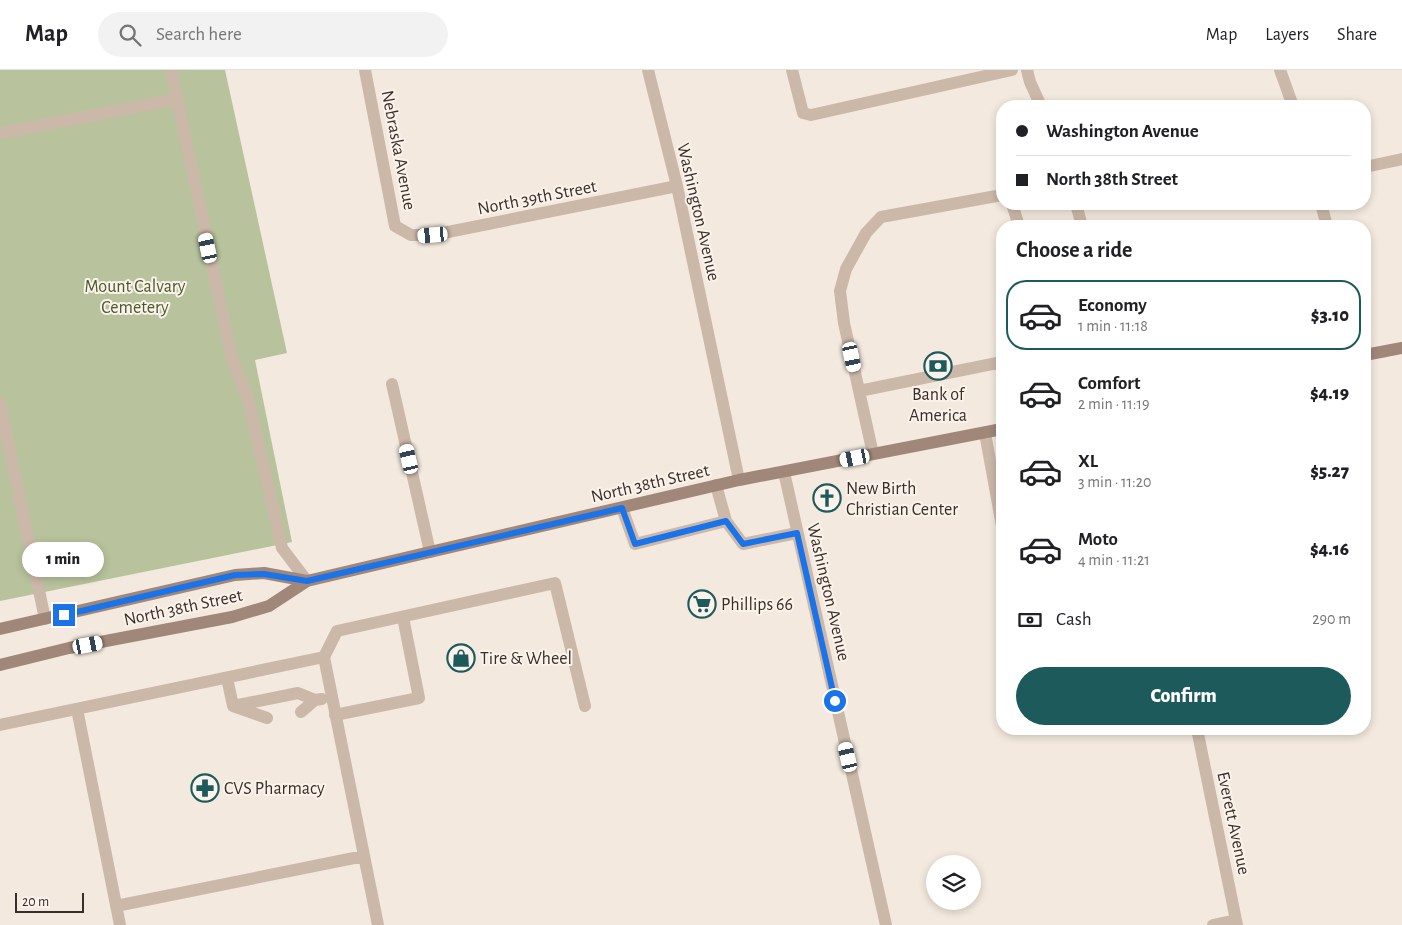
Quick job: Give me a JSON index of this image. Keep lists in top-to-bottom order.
{
  "streets": {
    "main road": ["North 38th Street"],
    "street": [
      "Nebraska Avenue",
      "North 39th Street",
      "Washington Avenue",
      "Everett Avenue"
    ]
  },
  "crossings": [
    ["Nebraska Avenue", "North 39th Street"],
    ["North 39th Street", "Washington Avenue"],
    ["Washington Avenue", "North 38th Street"]
  ],
  "parks": ["Mount Calvary Cemetery"],
  "places": {
    "bank": ["Bank of America"],
    "church": ["New Birth Christian Center"],
    "supermarket": ["Phillips 66"],
    "shop": ["Tire & Wheel"],
    "pharmacy": ["CVS Pharmacy"]
  },
  "scale_bar": "20 m",
  "page": {
    "header": "Map",
    "search": "Search here",
    "nav": ["Map", "Layers", "Share"],
    "banner": ["Washington Avenue", "North 38th Street"],
    "heading": "Choose a ride",
    "list": [
      {
        "name": "Economy",
        "note": "1 min · 11:18",
        "value": "$3.10"
      },
      {
        "name": "Comfort",
        "note": "2 min · 11:19",
        "value": "$4.19"
      },
      {
        "name": "XL",
        "note": "3 min · 11:20",
        "value": "$5.27"
      },
      {
        "name": "Moto",
        "note": "4 min · 11:21",
        "value": "$4.16"
      }
    ],
    "bubble": "1 min",
    "pay": ["Cash", "290 m"],
    "buttons": "Confirm",
    "scale": "20 m"
  }
}
